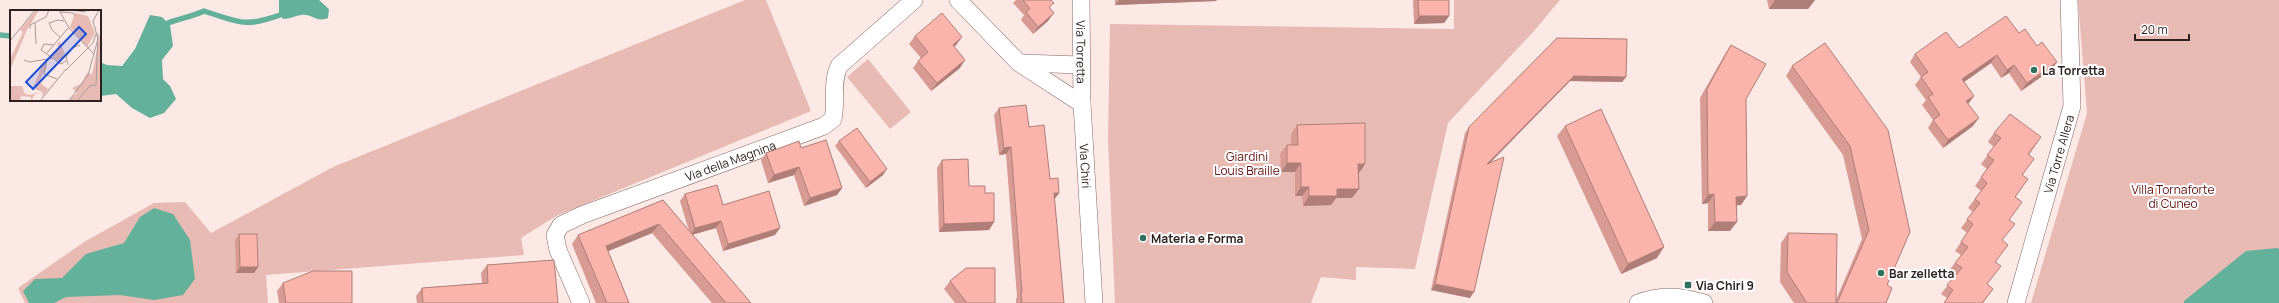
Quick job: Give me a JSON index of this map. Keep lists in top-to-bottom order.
{
  "streets": {
    "street": [
      "Via Torretta",
      "Via Torre Allera",
      "Via della Magnina",
      "Via Chiri"
    ]
  },
  "crossings": [
    ["Via Torretta", "Via Chiri"]
  ],
  "parks": ["Giardini Louis Braille", "Villa Tornaforte di Cuneo"],
  "places": {
    "other": ["La Torretta", "Materia e Forma", "Bar zelletta"],
    "transit": ["Via Chiri 9"]
  },
  "scale_bar": "20 m"
}
